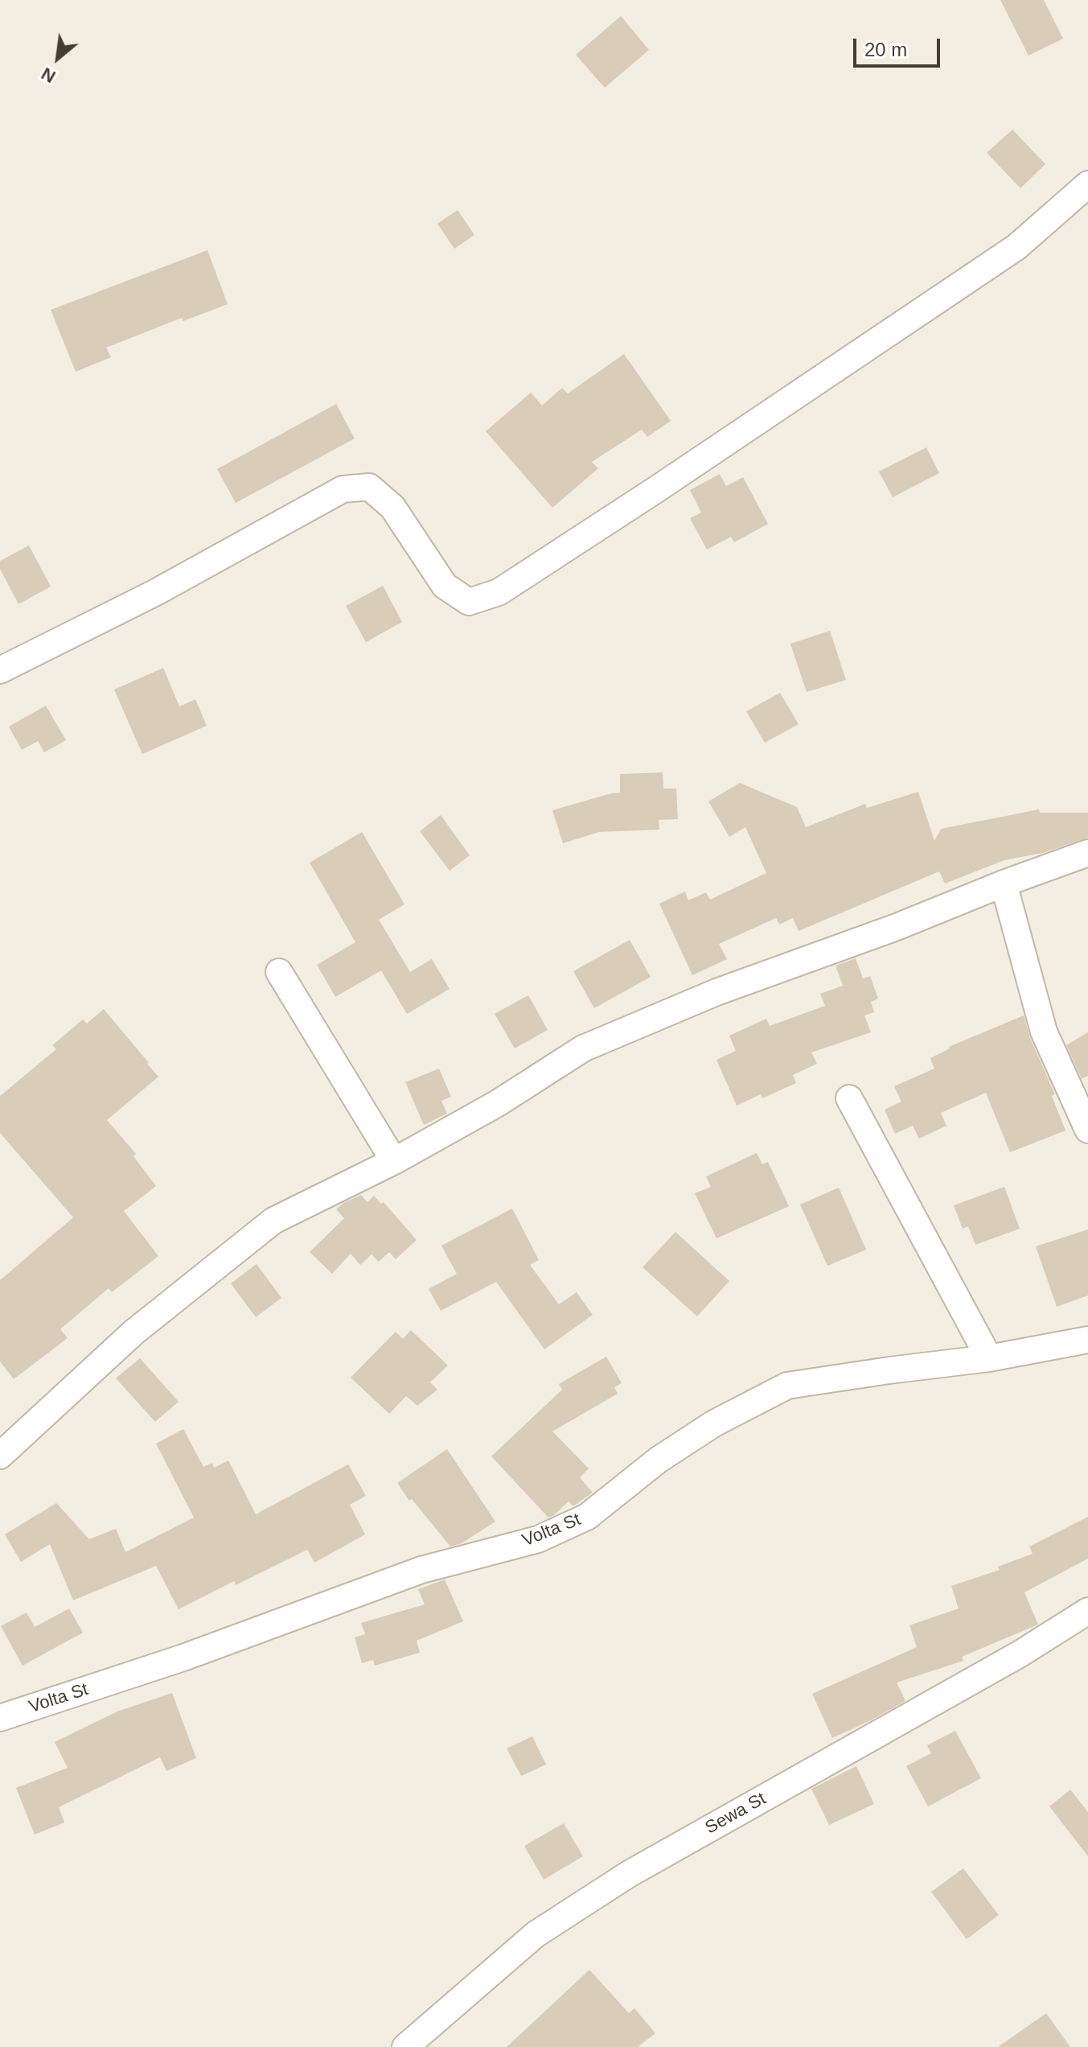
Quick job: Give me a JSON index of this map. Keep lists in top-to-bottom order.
{
  "streets": {
    "street": ["Volta St", "Sewa St"]
  },
  "scale_bar": "20 m",
  "north": "bottom left"
}
